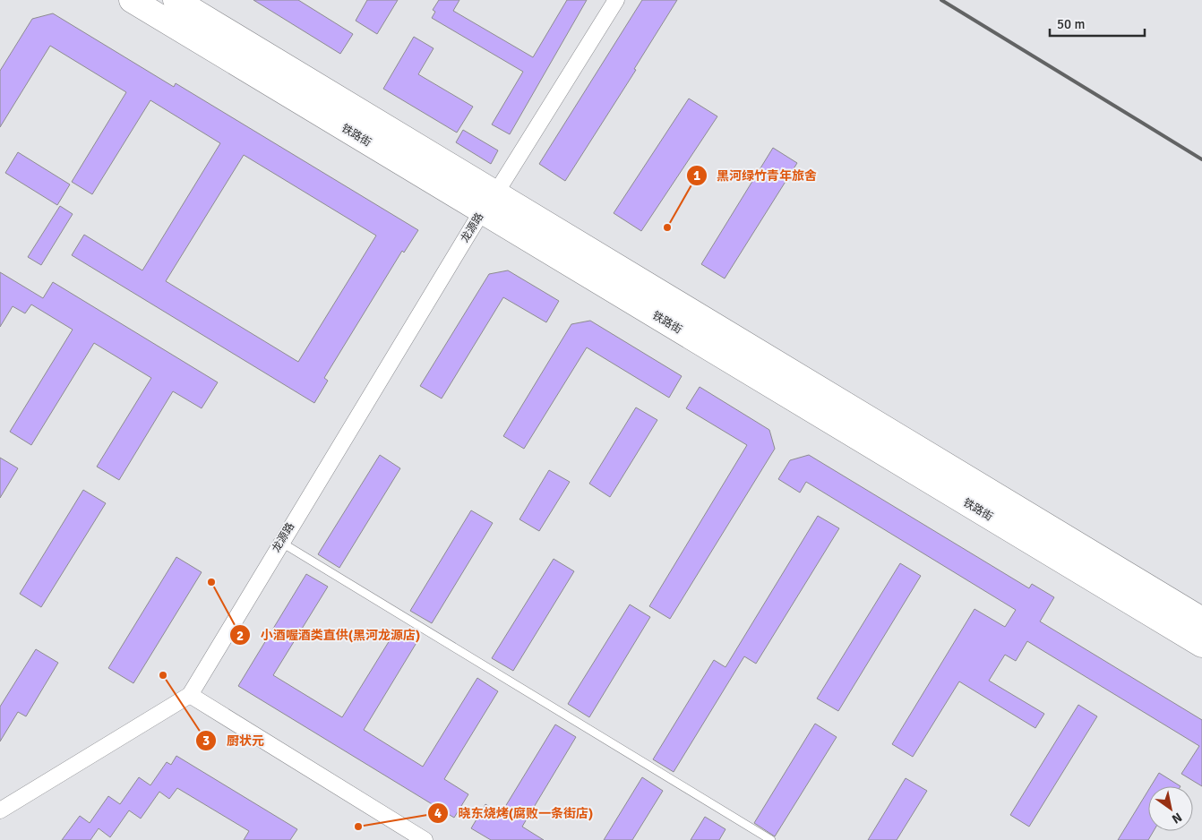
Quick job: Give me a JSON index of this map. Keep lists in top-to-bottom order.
{
  "streets": {
    "main road": ["铁路街"],
    "street": ["龙源路"]
  },
  "crossings": [
    ["铁路街", "龙源路"]
  ],
  "places": [
    "黑河绿竹青年旅舍",
    "小酒喔酒类直供(黑河龙源店)",
    "厨状元",
    "晓东烧烤(腐败一条街店)"
  ],
  "scale_bar": "50 m",
  "north": "bottom right"
}
